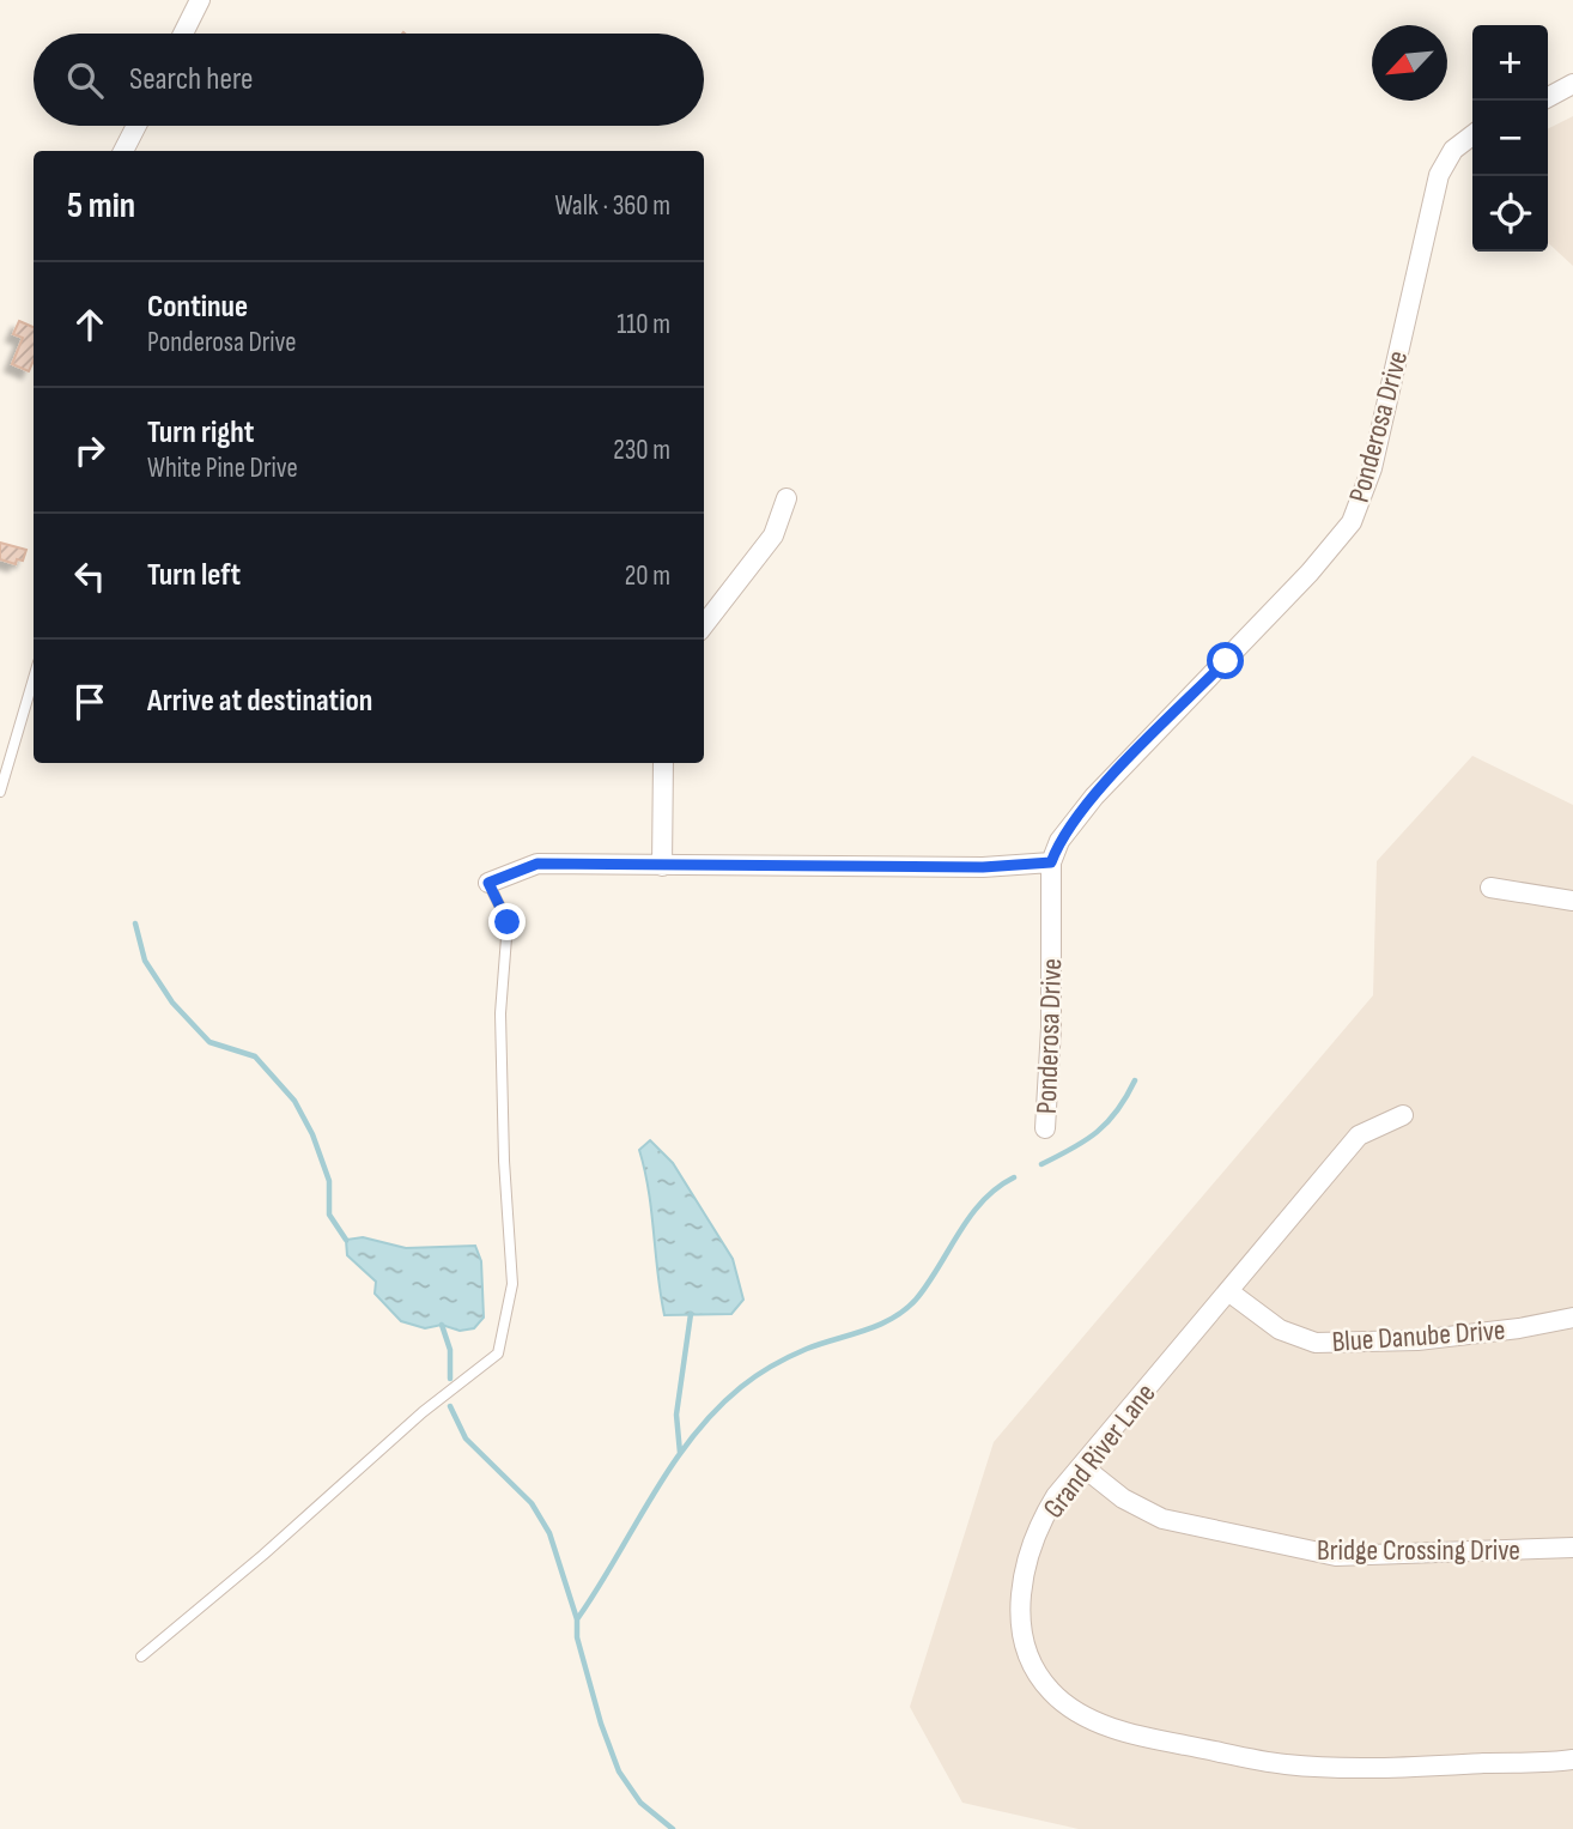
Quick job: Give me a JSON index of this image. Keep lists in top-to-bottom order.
{
  "streets": {
    "street": [
      "Ponderosa Drive",
      "Blue Danube Drive",
      "Grand River Lane",
      "Bridge Crossing Drive"
    ]
  },
  "crossings": [
    ["Blue Danube Drive", "Grand River Lane"],
    ["Grand River Lane", "Bridge Crossing Drive"]
  ],
  "north": "bottom left",
  "page": {
    "map_buttons": ["+", "−"],
    "search": "Search here",
    "heading": ["5 min", "Walk · 360 m"],
    "list": [
      ["Continue", "Ponderosa Drive", "110 m"],
      ["Turn right", "White Pine Drive", "230 m"],
      ["Turn left", "20 m"],
      "Arrive at destination"
    ]
  }
}
